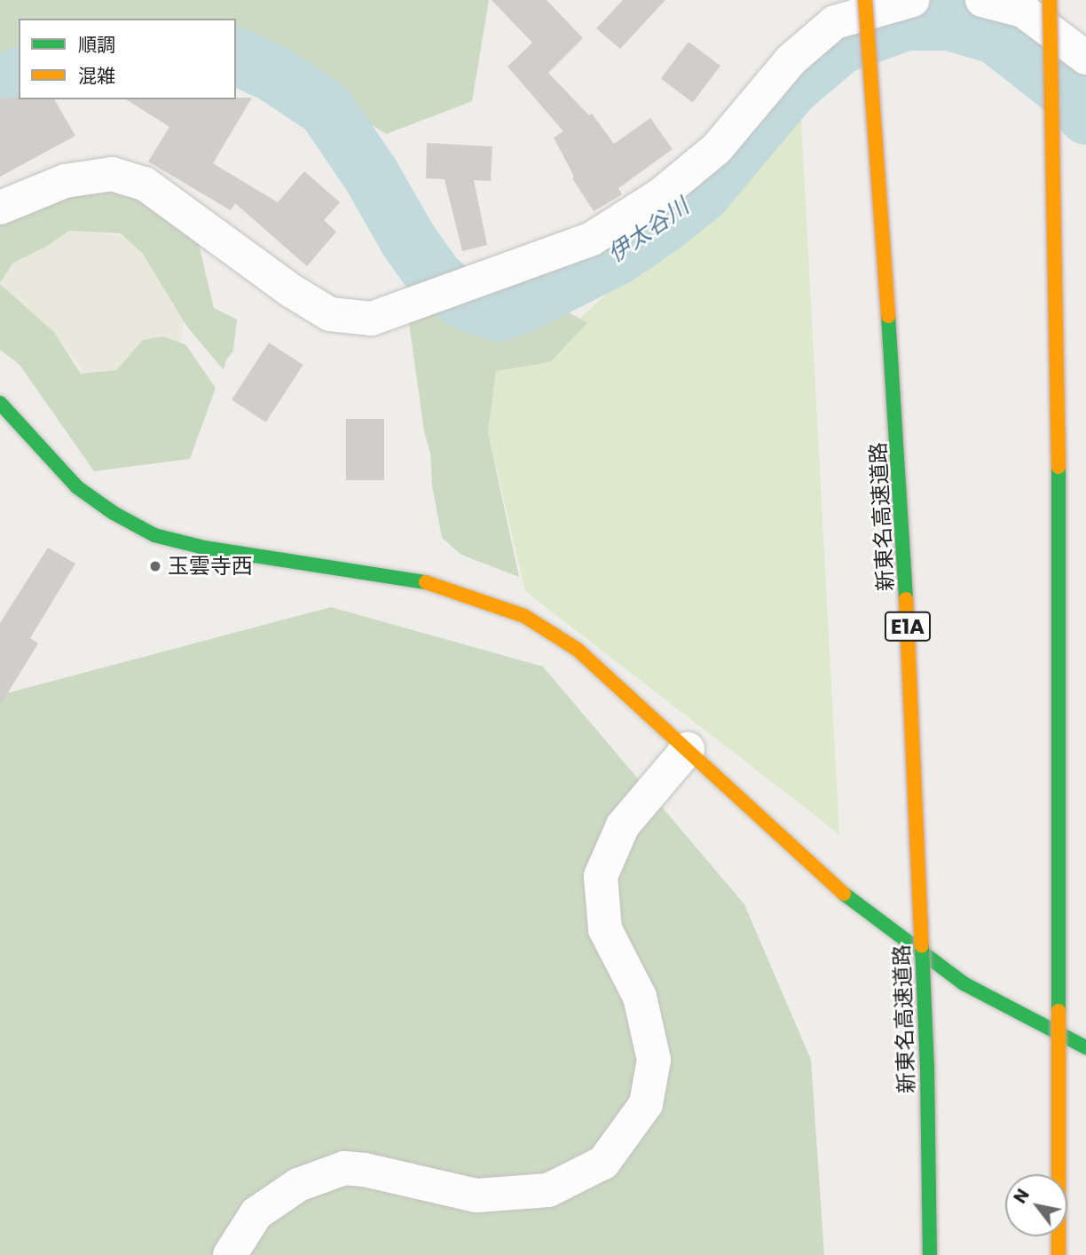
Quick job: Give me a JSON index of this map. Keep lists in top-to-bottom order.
{
  "streets": {
    "main road": ["新東名高速道路", "E1A"]
  },
  "water": ["伊太谷川"],
  "places": ["玉雲寺西"],
  "legend": ["順調", "混雑"],
  "north": "top left"
}
